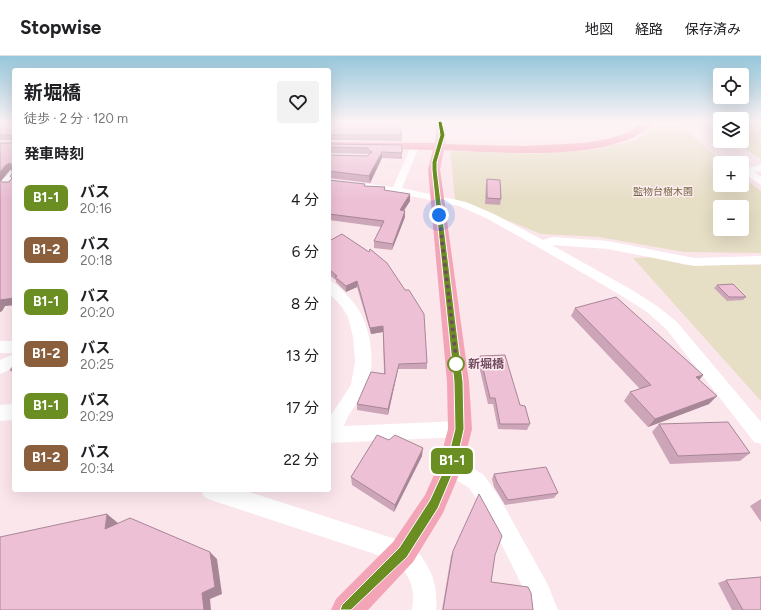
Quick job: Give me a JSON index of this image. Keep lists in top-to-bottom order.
{
  "parks": ["監物台樹木園"],
  "places": ["新堀橋"],
  "lines": ["bus line B1-1"],
  "page": {
    "header": "Stopwise",
    "nav": ["地図", "経路", "保存済み"],
    "on_map": "B1-1",
    "map_buttons": ["+", "−"],
    "heading": [
      ["新堀橋", "徒歩 · 2 分 · 120 m"],
      "発車時刻"
    ],
    "list": [
      {
        "mark": "B1-1",
        "name": "バス",
        "note": "20:16",
        "value": "4 分"
      },
      {
        "mark": "B1-2",
        "name": "バス",
        "note": "20:18",
        "value": "6 分"
      },
      {
        "mark": "B1-1",
        "name": "バス",
        "note": "20:20",
        "value": "8 分"
      },
      {
        "mark": "B1-2",
        "name": "バス",
        "note": "20:25",
        "value": "13 分"
      },
      {
        "mark": "B1-1",
        "name": "バス",
        "note": "20:29",
        "value": "17 分"
      },
      {
        "mark": "B1-2",
        "name": "バス",
        "note": "20:34",
        "value": "22 分"
      }
    ]
  }
}
